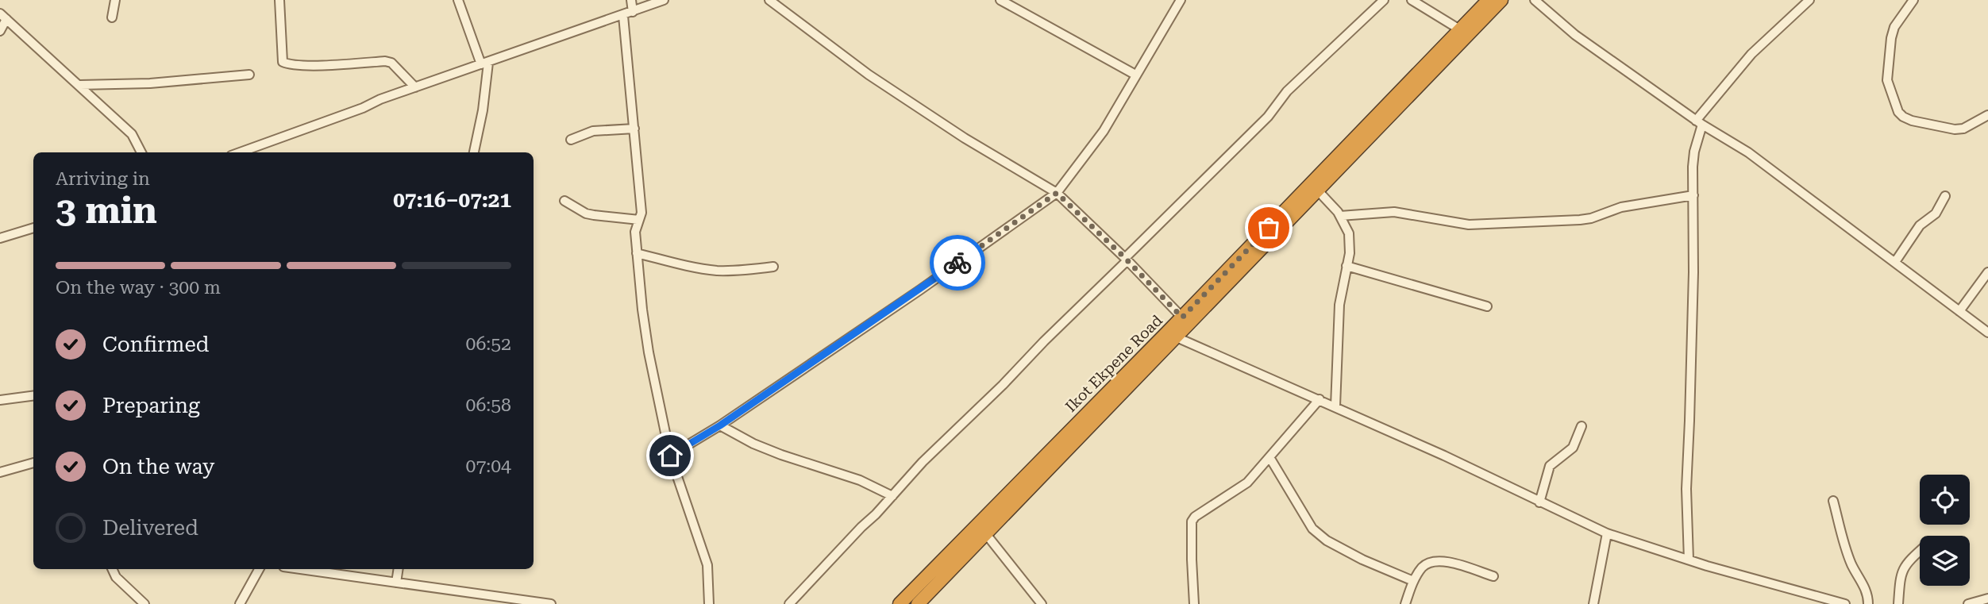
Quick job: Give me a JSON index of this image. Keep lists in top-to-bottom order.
{
  "streets": {
    "highway": ["Ikot Ekpene Road"]
  },
  "page": {
    "heading": ["3 min", "Arriving in", "07:16–07:21"],
    "bar": "On the way · 300 m",
    "list": [
      ["Confirmed", "06:52"],
      ["Preparing", "06:58"],
      ["On the way", "07:04"],
      "Delivered"
    ]
  }
}
